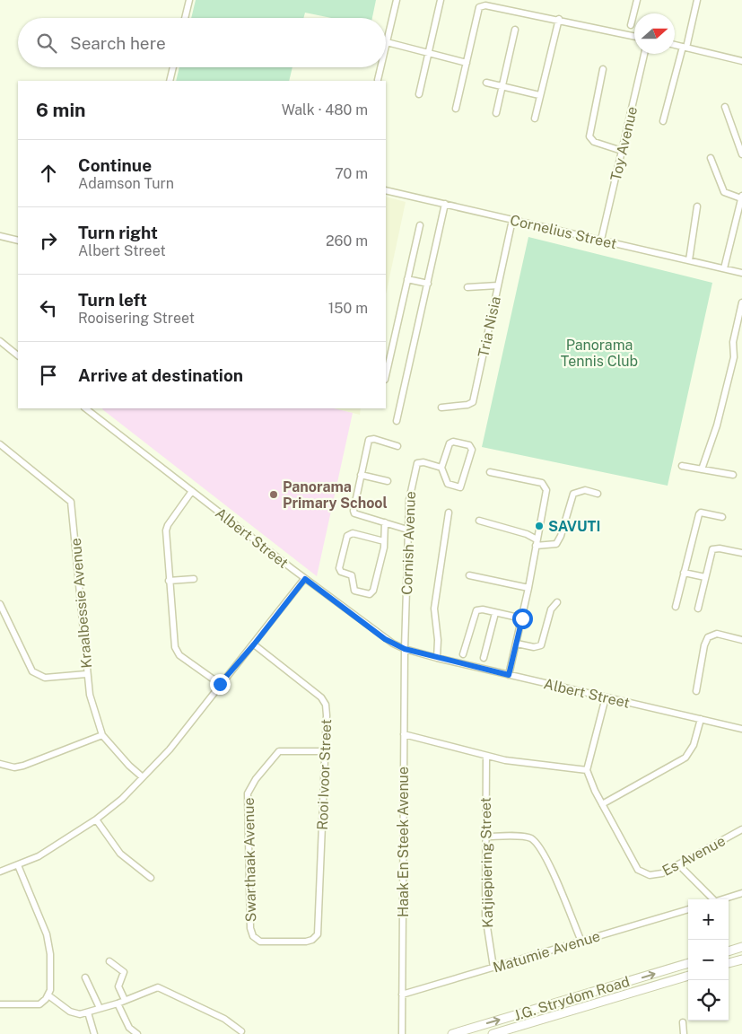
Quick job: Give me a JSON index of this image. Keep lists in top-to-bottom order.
{
  "streets": {
    "street": [
      "Toy Avenue",
      "Cornelius Street",
      "Tria Nisia",
      "Albert Street",
      "Cornish Avenue",
      "Kraalbessie Avenue",
      "Rooi Ivoor Street",
      "Haak En Steek Avenue",
      "Es Avenue",
      "Swarthaak Avenue",
      "Katjiepiering Street",
      "Matumie Avenue",
      "J.G. Strydom Road"
    ]
  },
  "crossings": [
    ["Toy Avenue", "Cornelius Street"],
    ["Cornelius Street", "Tria Nisia"],
    ["Albert Street", "Cornish Avenue"],
    ["Albert Street", "Haak En Steek Avenue"],
    ["Cornish Avenue", "Haak En Steek Avenue"],
    ["Rooi Ivoor Street", "Swarthaak Avenue"],
    ["Haak En Steek Avenue", "Matumie Avenue"],
    ["Katjiepiering Street", "Matumie Avenue"]
  ],
  "parks": ["Panorama Tennis Club"],
  "places": ["Panorama Primary School", "SAVUTI"],
  "north": "right",
  "page": {
    "search": "Search here",
    "heading": ["6 min", "Walk · 480 m"],
    "list": [
      ["Continue", "Adamson Turn", "70 m"],
      ["Turn right", "Albert Street", "260 m"],
      ["Turn left", "Rooisering Street", "150 m"],
      "Arrive at destination"
    ],
    "map_buttons": ["+", "−"]
  }
}
